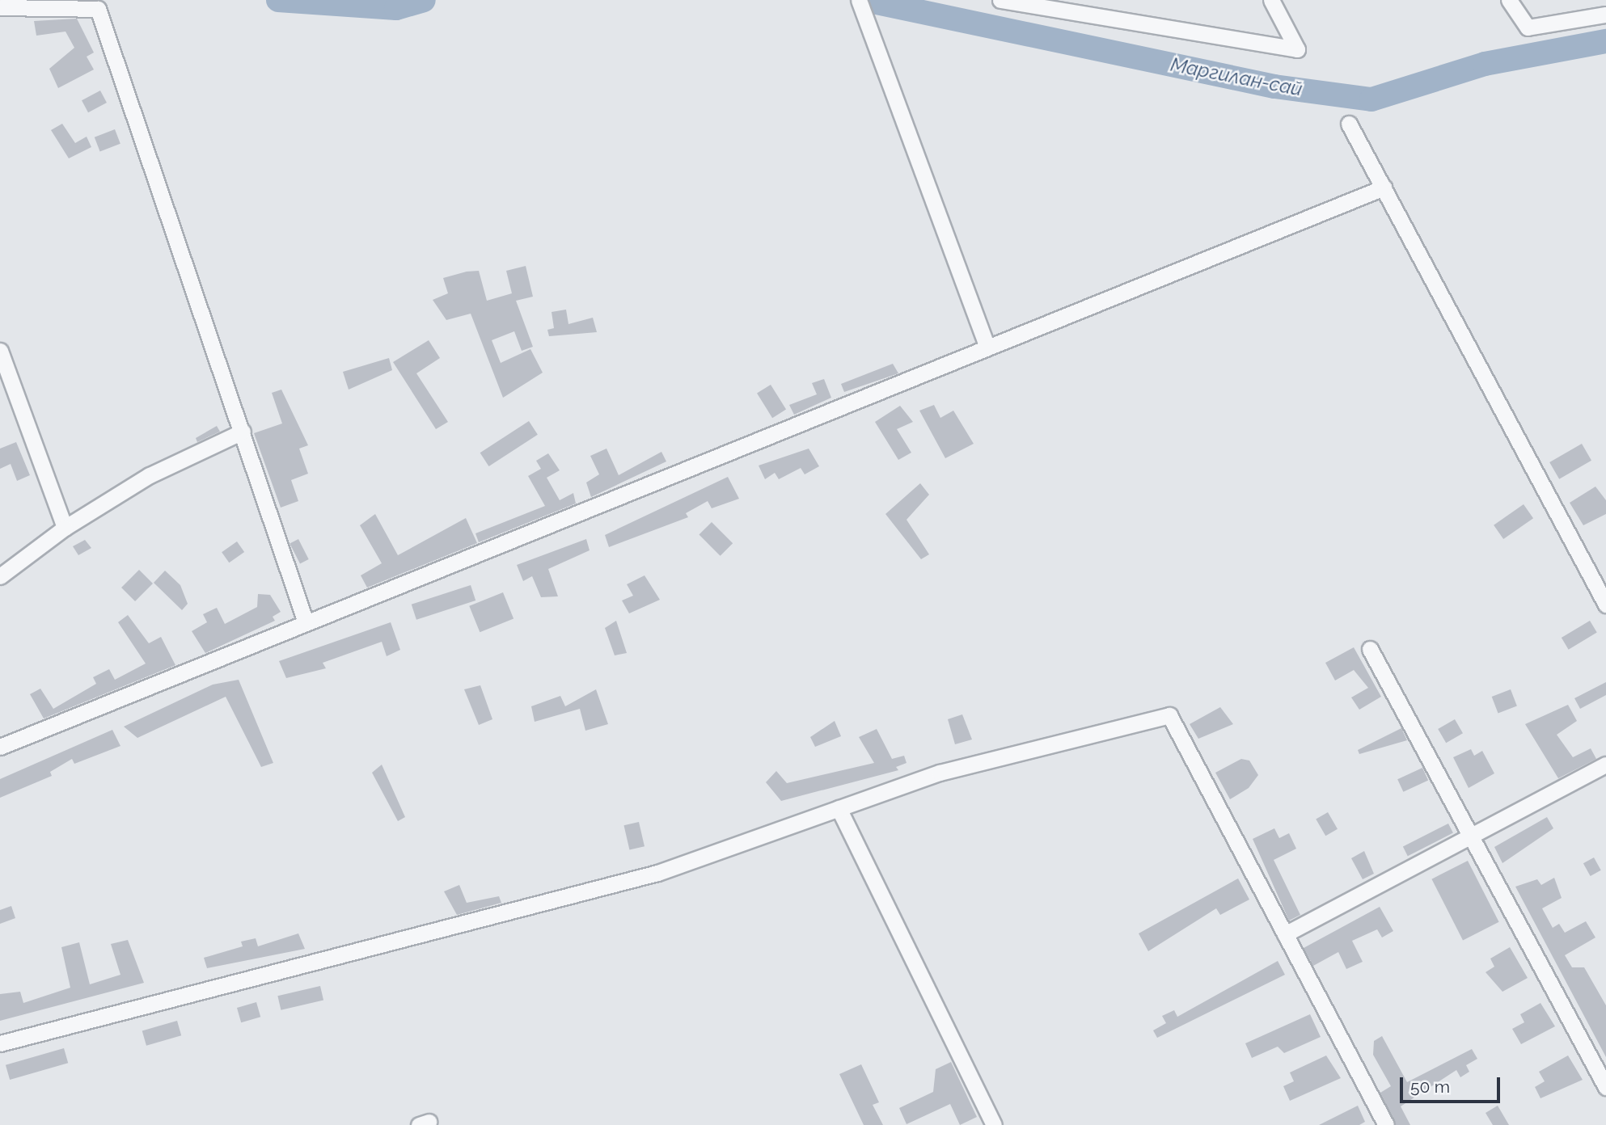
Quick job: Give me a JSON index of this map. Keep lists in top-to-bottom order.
{
  "water": ["Маргилан-сай"],
  "scale_bar": "50 m"
}
